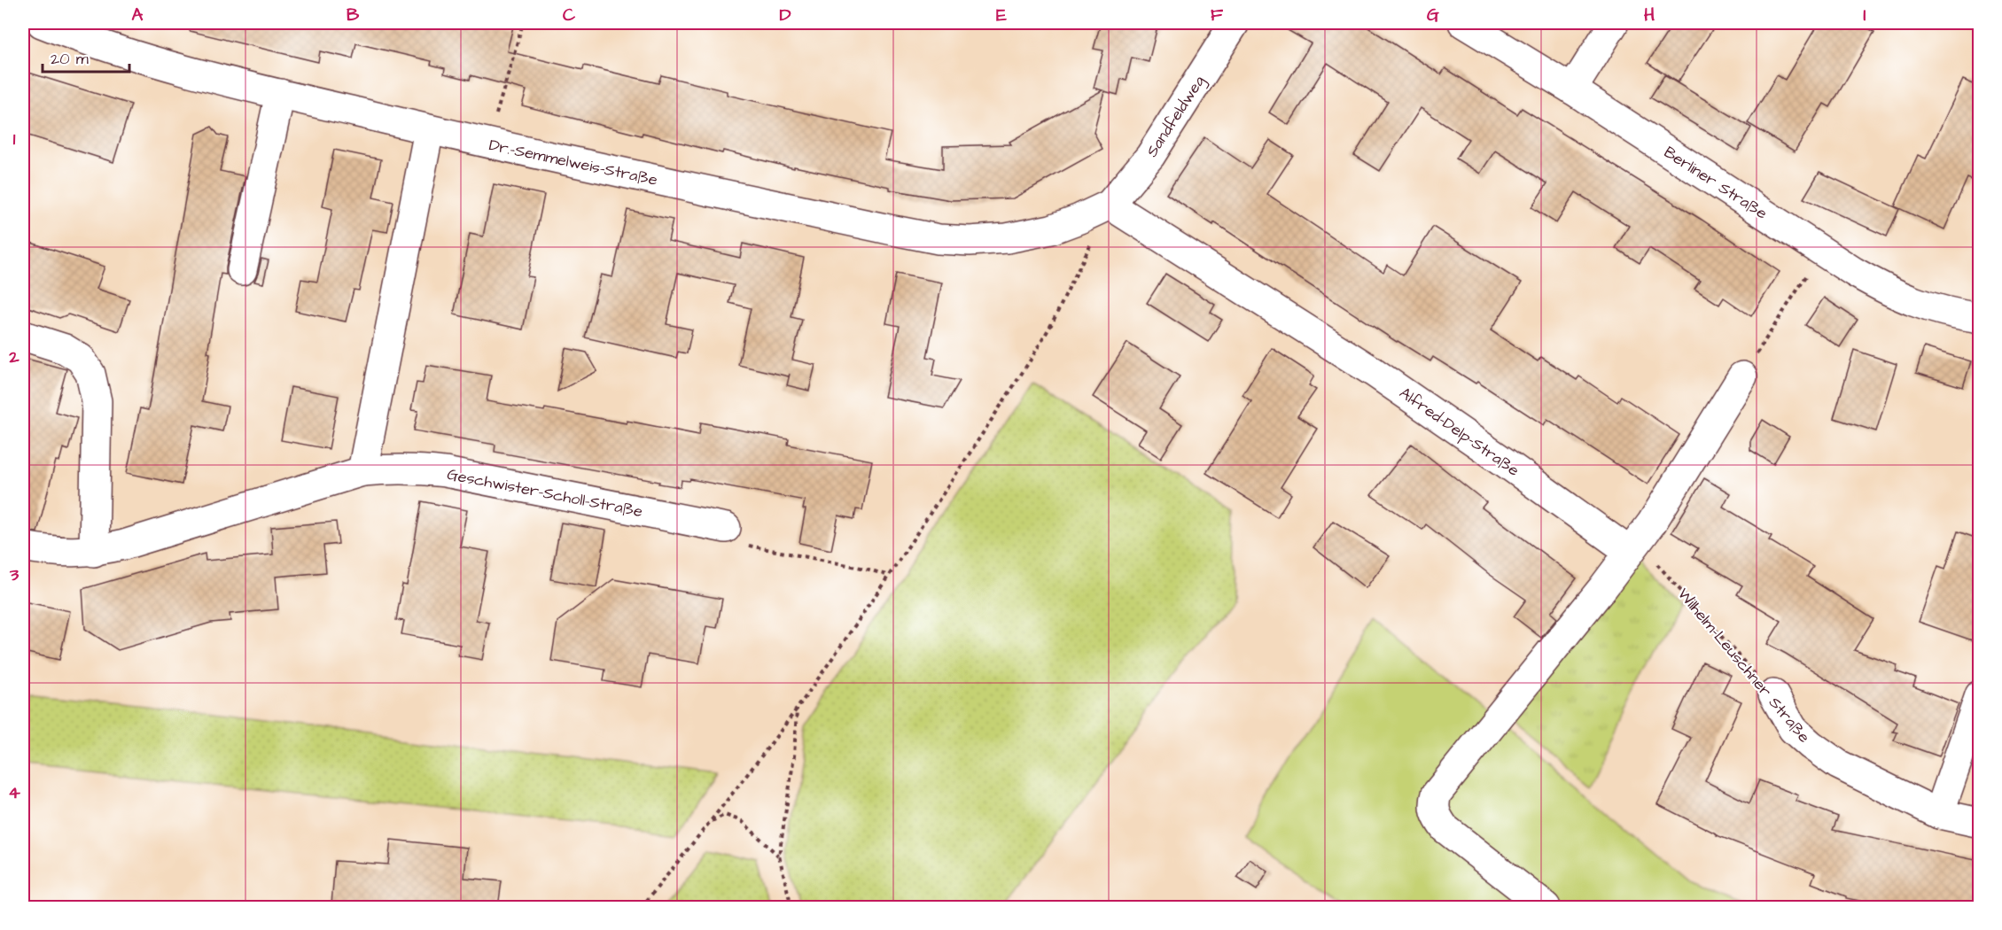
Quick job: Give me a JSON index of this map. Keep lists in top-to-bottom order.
{
  "streets": {
    "street": [
      "Sandfeldweg",
      "Dr.-Semmelweis-Straße",
      "Berliner Straße",
      "Alfred-Delp-Straße",
      "Geschwister-Scholl-Straße",
      "Wilhelm-Leuschner Straße"
    ]
  },
  "crossings": [
    ["Sandfeldweg", "Dr.-Semmelweis-Straße"],
    ["Sandfeldweg", "Alfred-Delp-Straße"],
    ["Dr.-Semmelweis-Straße", "Alfred-Delp-Straße"],
    ["Alfred-Delp-Straße", "Wilhelm-Leuschner Straße"]
  ],
  "scale_bar": "20 m",
  "grid": {
    "columns": [
      "A",
      "B",
      "C",
      "D",
      "E",
      "F",
      "G",
      "H",
      "I"
    ],
    "rows": [
      "1",
      "2",
      "3",
      "4"
    ]
  }
}
